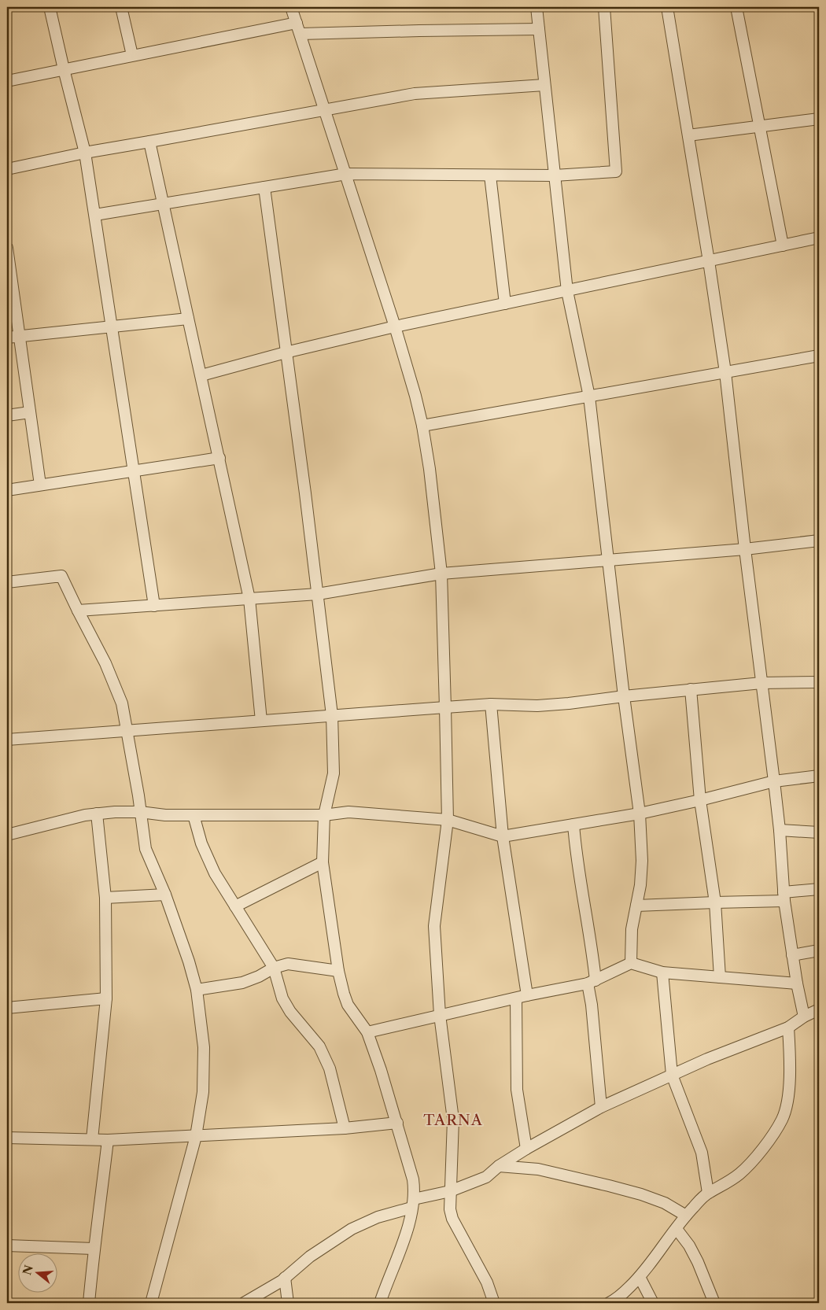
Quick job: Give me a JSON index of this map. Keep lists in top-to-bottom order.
{
  "districts": ["TARNA"],
  "north": "left"
}
